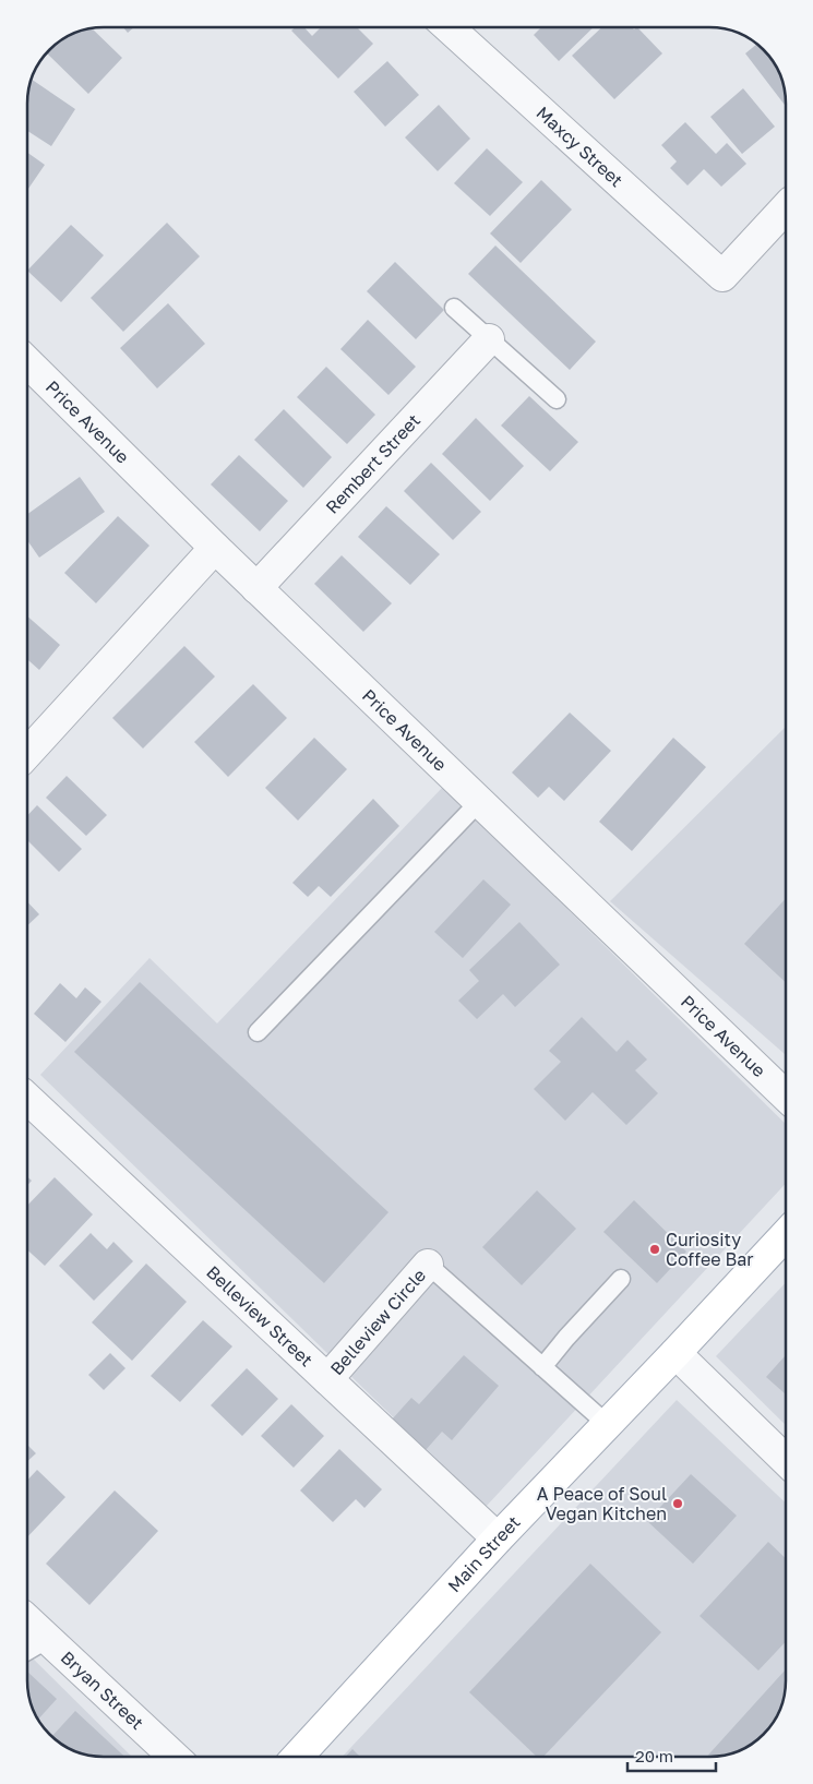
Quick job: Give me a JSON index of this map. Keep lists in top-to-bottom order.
{
  "streets": {
    "main road": ["Main Street"],
    "street": [
      "Maxcy Street",
      "Price Avenue",
      "Rembert Street",
      "Belleview Street",
      "Belleview Circle",
      "Bryan Street"
    ]
  },
  "crossings": [
    ["Price Avenue", "Rembert Street"],
    ["Belleview Street", "Belleview Circle"],
    ["Belleview Street", "Main Street"]
  ],
  "places": ["Curiosity Coffee Bar", "A Peace of Soul Vegan Kitchen"],
  "scale_bar": "20 m"
}
